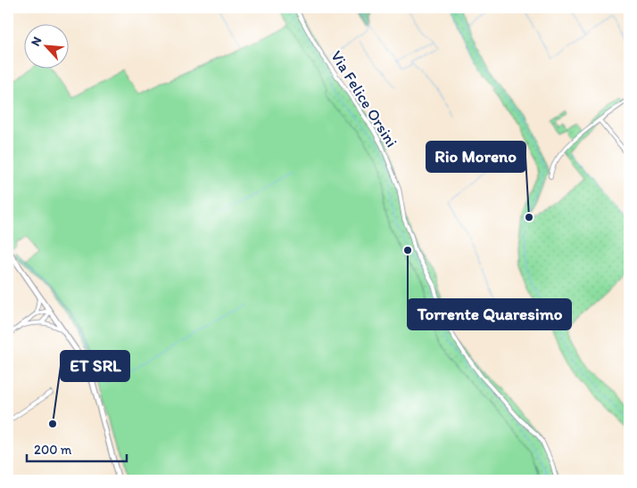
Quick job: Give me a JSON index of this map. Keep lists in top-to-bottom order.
{
  "streets": {
    "street": ["Via Felice Orsini"]
  },
  "places": ["Rio Moreno", "Torrente Quaresimo", "ET SRL"],
  "scale_bar": "200 m",
  "north": "top left"
}
